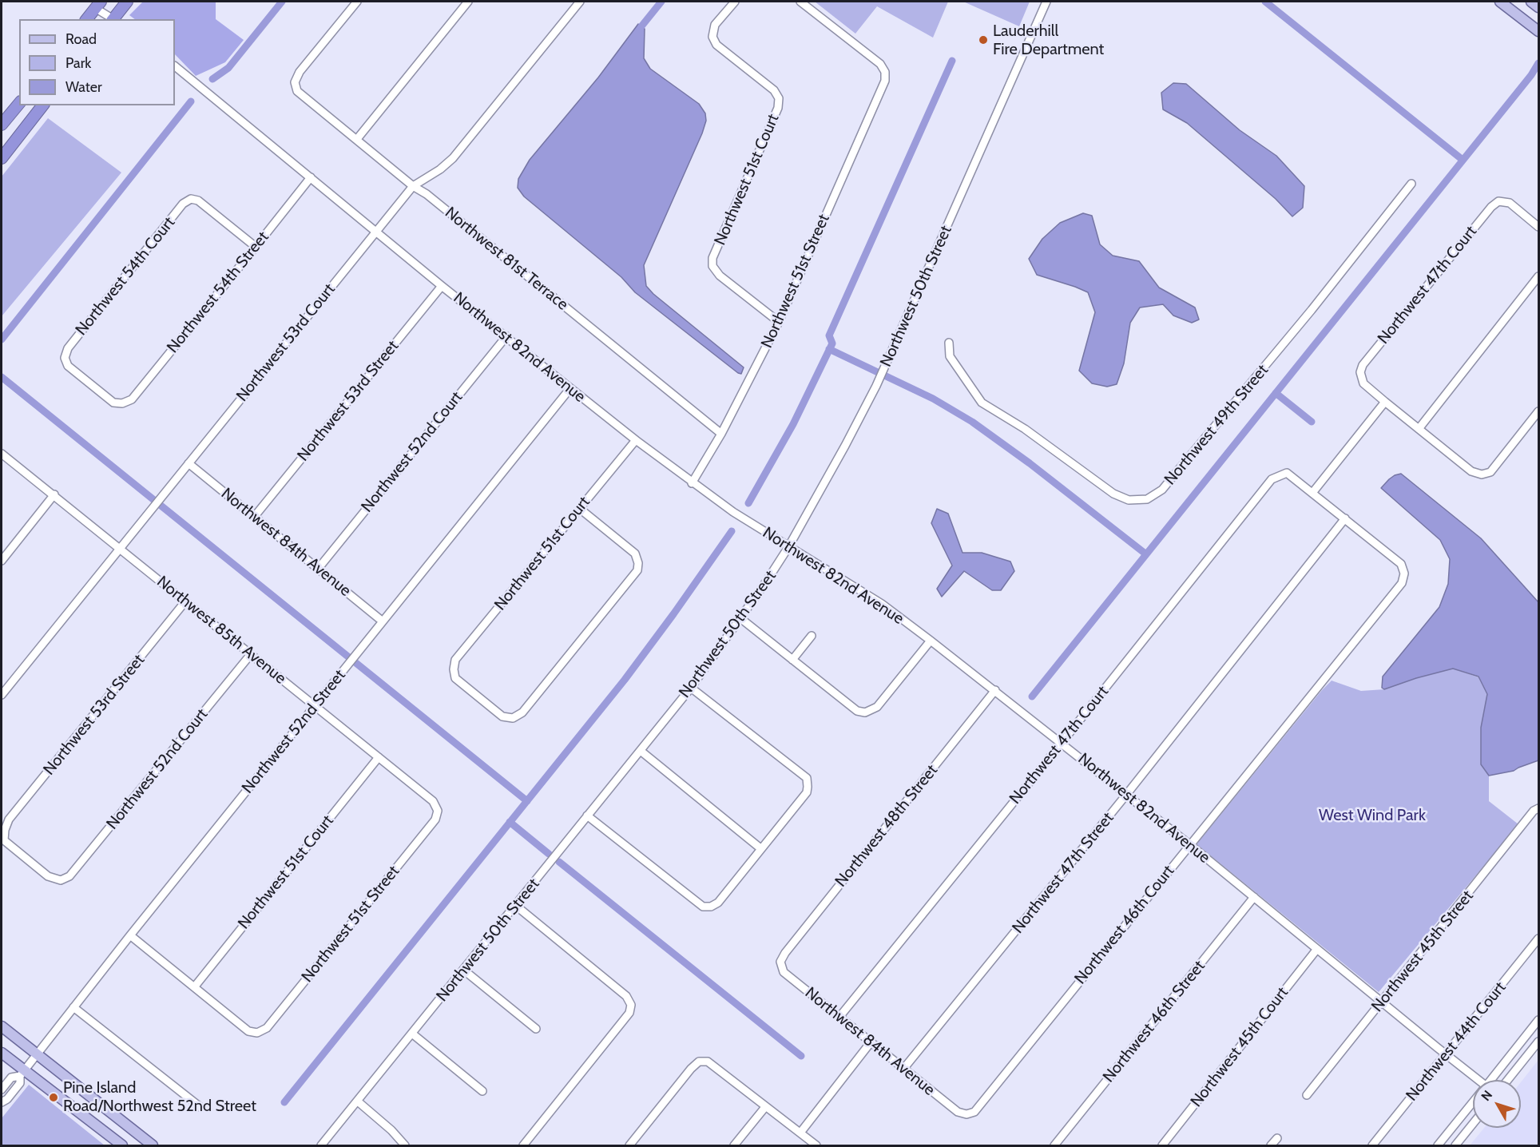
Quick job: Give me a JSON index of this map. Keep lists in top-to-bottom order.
{
  "streets": {
    "street": [
      "Northwest 51st Court",
      "Northwest 81st Terrace",
      "Northwest 54th Court",
      "Northwest 51st Street",
      "Northwest 47th Court",
      "Northwest 54th Street",
      "Northwest 50th Street",
      "Northwest 53rd Court",
      "Northwest 82nd Avenue",
      "Northwest 53rd Street",
      "Northwest 49th Street",
      "Northwest 52nd Court",
      "Northwest 84th Avenue",
      "Northwest 85th Avenue",
      "Northwest 52nd Street",
      "Northwest 48th Street",
      "Northwest 47th Street",
      "Northwest 46th Court",
      "Northwest 45th Street",
      "Northwest 46th Street",
      "Northwest 44th Court",
      "Northwest 45th Court"
    ]
  },
  "crossings": [
    ["Northwest 51st Court", "Northwest 51st Street"],
    ["Northwest 51st Court", "Northwest 82nd Avenue"],
    ["Northwest 51st Court", "Northwest 85th Avenue"],
    ["Northwest 81st Terrace", "Northwest 51st Street"],
    ["Northwest 81st Terrace", "Northwest 53rd Court"],
    ["Northwest 54th Court", "Northwest 54th Street"],
    ["Northwest 51st Street", "Northwest 82nd Avenue"],
    ["Northwest 51st Street", "Northwest 85th Avenue"],
    ["Northwest 47th Court", "Northwest 82nd Avenue"],
    ["Northwest 47th Court", "Northwest 84th Avenue"],
    ["Northwest 54th Street", "Northwest 82nd Avenue"],
    ["Northwest 50th Street", "Northwest 82nd Avenue"],
    ["Northwest 53rd Court", "Northwest 82nd Avenue"],
    ["Northwest 53rd Court", "Northwest 84th Avenue"],
    ["Northwest 53rd Court", "Northwest 85th Avenue"],
    ["Northwest 82nd Avenue", "Northwest 53rd Street"],
    ["Northwest 82nd Avenue", "Northwest 52nd Court"],
    ["Northwest 82nd Avenue", "Northwest 52nd Street"],
    ["Northwest 82nd Avenue", "Northwest 48th Street"],
    ["Northwest 82nd Avenue", "Northwest 47th Street"],
    ["Northwest 82nd Avenue", "Northwest 46th Court"],
    ["Northwest 82nd Avenue", "Northwest 45th Street"],
    ["Northwest 82nd Avenue", "Northwest 46th Street"],
    ["Northwest 82nd Avenue", "Northwest 44th Court"],
    ["Northwest 82nd Avenue", "Northwest 45th Court"],
    ["Northwest 53rd Street", "Northwest 52nd Court"],
    ["Northwest 53rd Street", "Northwest 84th Avenue"],
    ["Northwest 53rd Street", "Northwest 85th Avenue"],
    ["Northwest 52nd Court", "Northwest 84th Avenue"],
    ["Northwest 52nd Court", "Northwest 85th Avenue"],
    ["Northwest 84th Avenue", "Northwest 52nd Street"],
    ["Northwest 84th Avenue", "Northwest 48th Street"],
    ["Northwest 84th Avenue", "Northwest 47th Street"],
    ["Northwest 84th Avenue", "Northwest 46th Court"],
    ["Northwest 85th Avenue", "Northwest 52nd Street"],
    ["Northwest 47th Street", "Northwest 46th Court"]
  ],
  "parks": ["West Wind Park"],
  "places": ["Lauderhill Fire Department", "Pine Island Road/Northwest 52nd Street"],
  "legend": ["Road", "Park", "Water"],
  "north": "top left"
}
